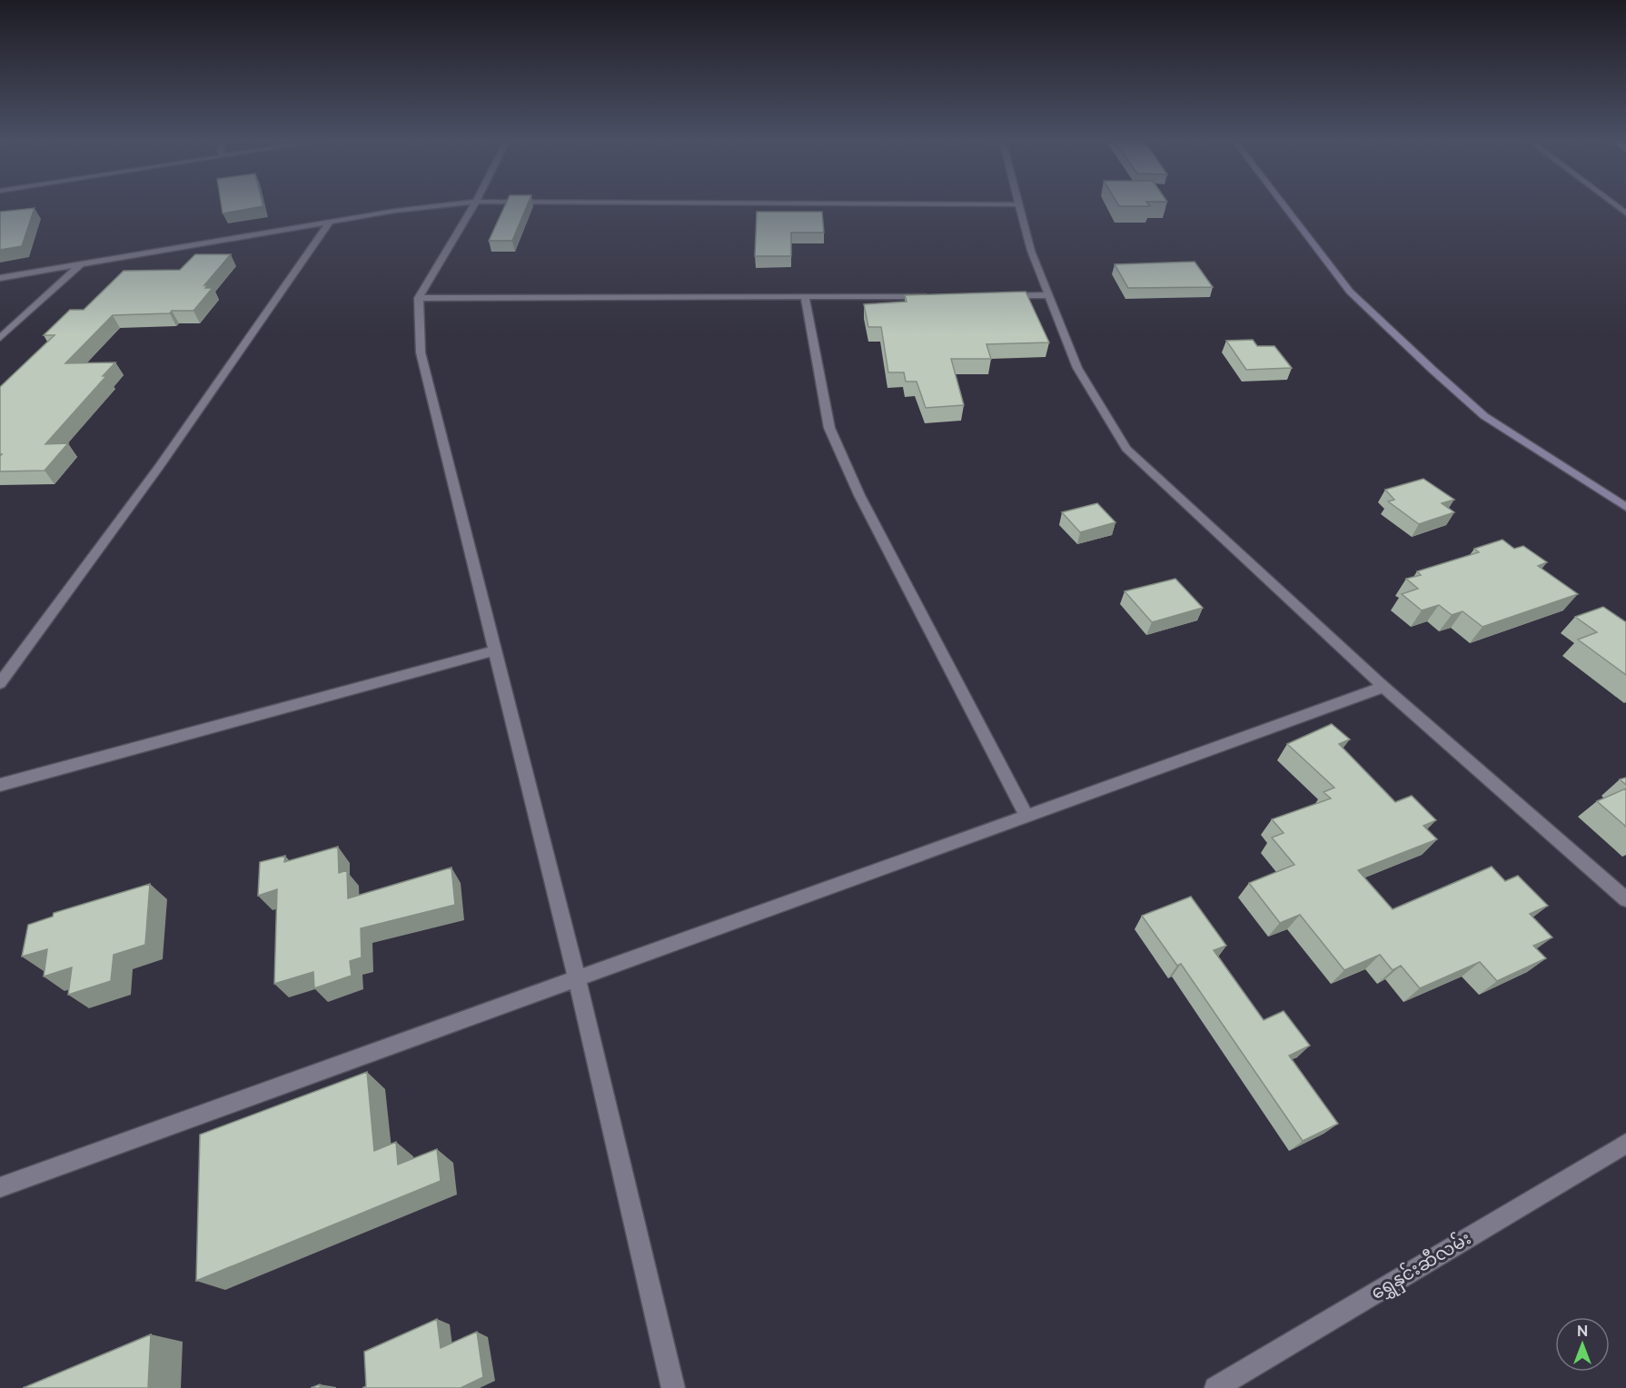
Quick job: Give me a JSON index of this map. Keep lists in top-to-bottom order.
{
  "streets": {
    "street": ["ရွှေနှင်းဆီလမ်း"]
  },
  "north": "top"
}
